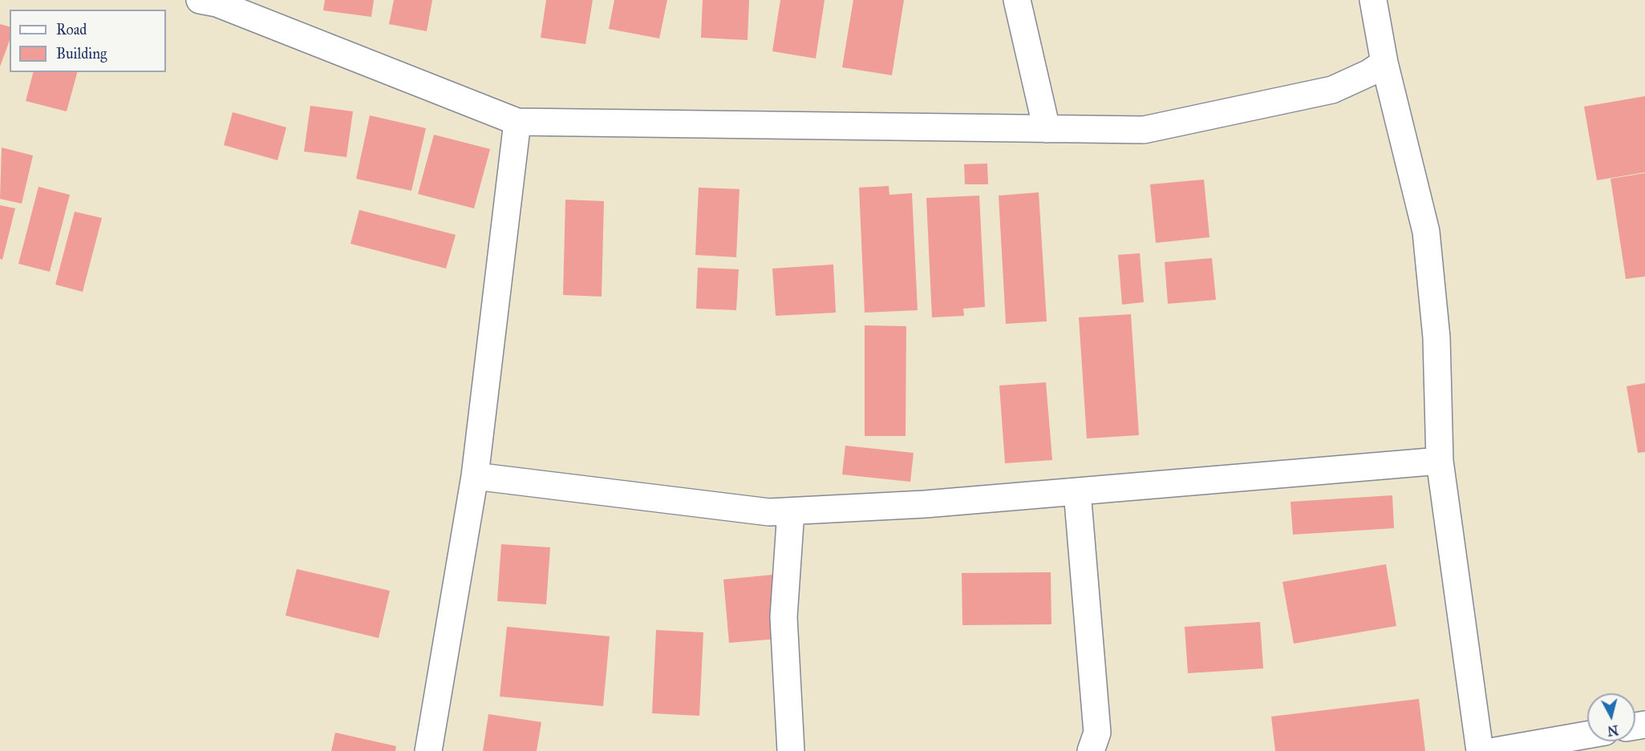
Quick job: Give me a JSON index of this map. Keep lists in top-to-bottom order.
{
  "legend": ["Road", "Building"],
  "north": "bottom"
}
